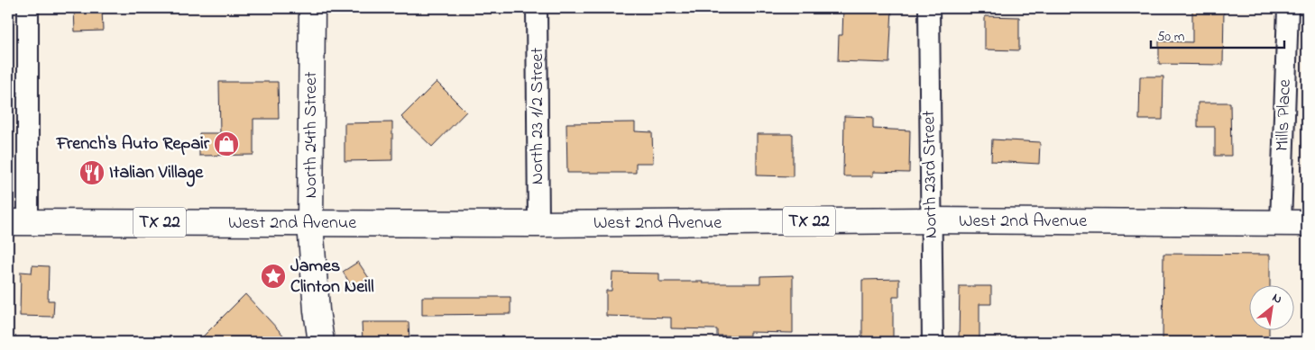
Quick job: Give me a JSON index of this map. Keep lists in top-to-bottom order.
{
  "streets": {
    "main road": ["North 24th Street", "TX 22", "West 2nd Avenue"],
    "street": ["Mills Place", "North 23 1/2 Street", "North 23rd Street"]
  },
  "crossings": [
    ["Mills Place", "West 2nd Avenue"],
    ["North 23 1/2 Street", "West 2nd Avenue"],
    ["North 24th Street", "West 2nd Avenue"],
    ["North 23rd Street", "West 2nd Avenue"]
  ],
  "places": {
    "shop": ["French's Auto Repair"],
    "restaurant": ["Italian Village"],
    "place": ["James Clinton Neill"]
  },
  "scale_bar": "50 m",
  "north": "top right"
}
